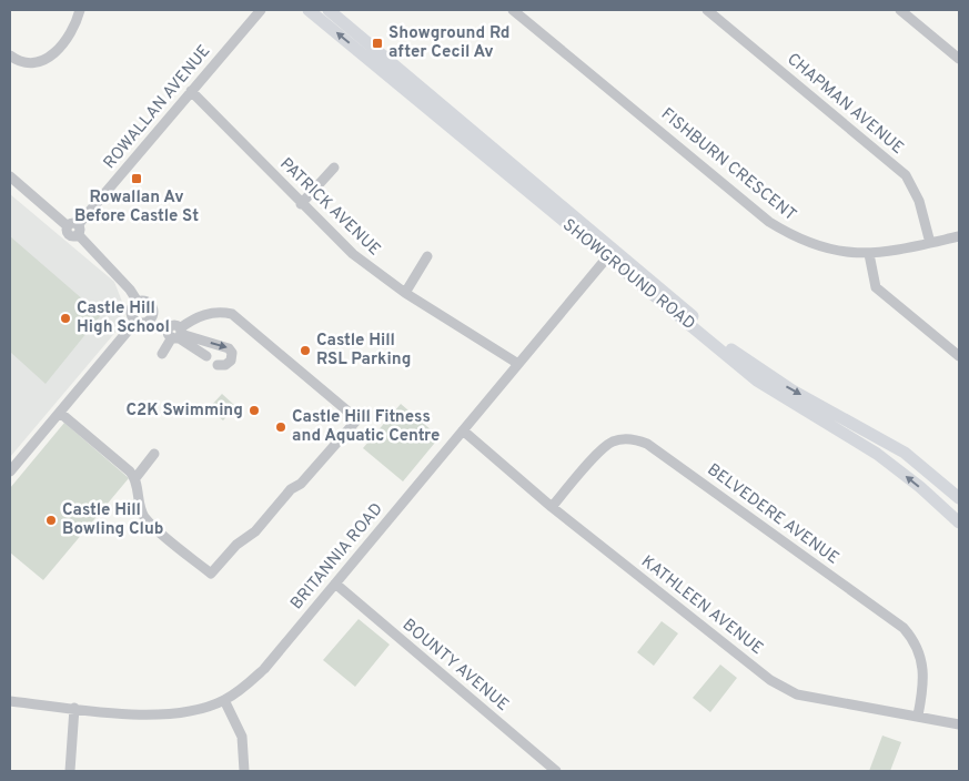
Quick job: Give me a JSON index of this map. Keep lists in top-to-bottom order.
{
  "streets": {
    "main road": ["SHOWGROUND ROAD"],
    "street": [
      "CHAPMAN AVENUE",
      "ROWALLAN AVENUE",
      "FISHBURN CRESCENT",
      "PATRICK AVENUE",
      "BELVEDERE AVENUE",
      "BRITANNIA ROAD",
      "KATHLEEN AVENUE",
      "BOUNTY AVENUE"
    ]
  },
  "crossings": [
    ["CHAPMAN AVENUE", "FISHBURN CRESCENT"],
    ["ROWALLAN AVENUE", "PATRICK AVENUE"],
    ["PATRICK AVENUE", "BRITANNIA ROAD"],
    ["SHOWGROUND ROAD", "BRITANNIA ROAD"],
    ["BELVEDERE AVENUE", "KATHLEEN AVENUE"],
    ["BRITANNIA ROAD", "KATHLEEN AVENUE"],
    ["BRITANNIA ROAD", "BOUNTY AVENUE"]
  ],
  "places": {
    "transit": ["Showground Rd after Cecil Av", "Rowallan Av Before Castle St"],
    "other": [
      "Castle Hill High School",
      "Castle Hill RSL Parking",
      "C2K Swimming",
      "Castle Hill Fitness and Aquatic Centre",
      "Castle Hill Bowling Club"
    ]
  }
}
